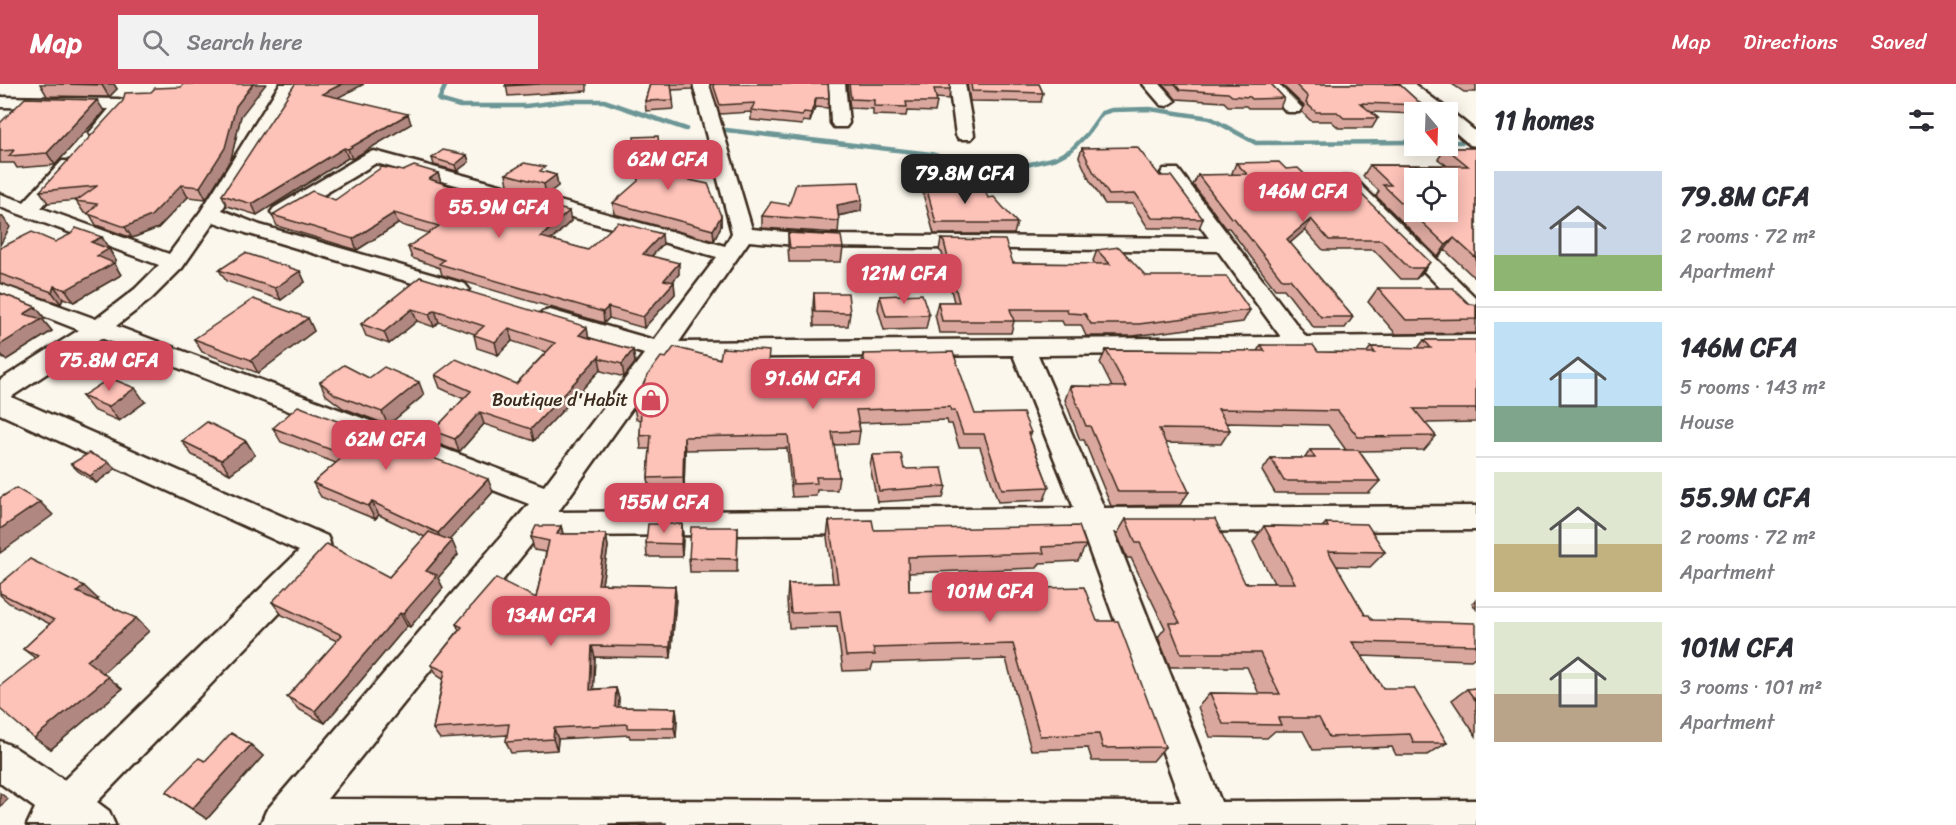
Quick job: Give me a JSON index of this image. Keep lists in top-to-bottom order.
{
  "places": {
    "shop": ["Boutique d'Habit"]
  },
  "north": "bottom",
  "page": {
    "header": "Map",
    "search": "Search here",
    "nav": ["Map", "Directions", "Saved"],
    "heading": "11 homes",
    "price": [
      "62M CFA",
      "79.8M CFA",
      "146M CFA",
      "55.9M CFA",
      "121M CFA",
      "75.8M CFA",
      "91.6M CFA",
      "62M CFA",
      "155M CFA",
      "101M CFA",
      "134M CFA"
    ],
    "list": [
      {
        "name": "79.8M CFA",
        "note": "2 rooms · 72 m² · Apartment"
      },
      {
        "name": "146M CFA",
        "note": "5 rooms · 143 m² · House"
      },
      {
        "name": "55.9M CFA",
        "note": "2 rooms · 72 m² · Apartment"
      },
      {
        "name": "101M CFA",
        "note": "3 rooms · 101 m² · Apartment"
      }
    ]
  }
}
